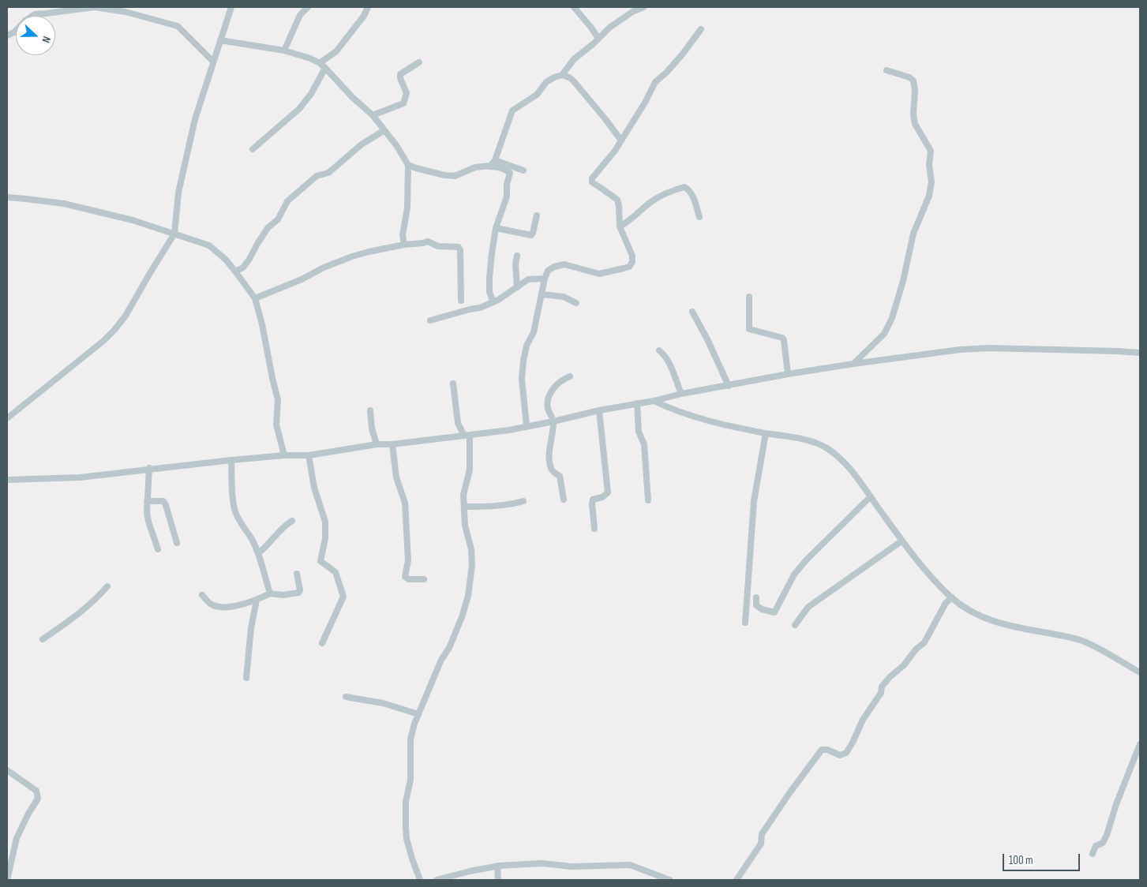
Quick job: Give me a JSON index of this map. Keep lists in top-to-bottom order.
{
  "scale_bar": "100 m",
  "north": "right"
}
